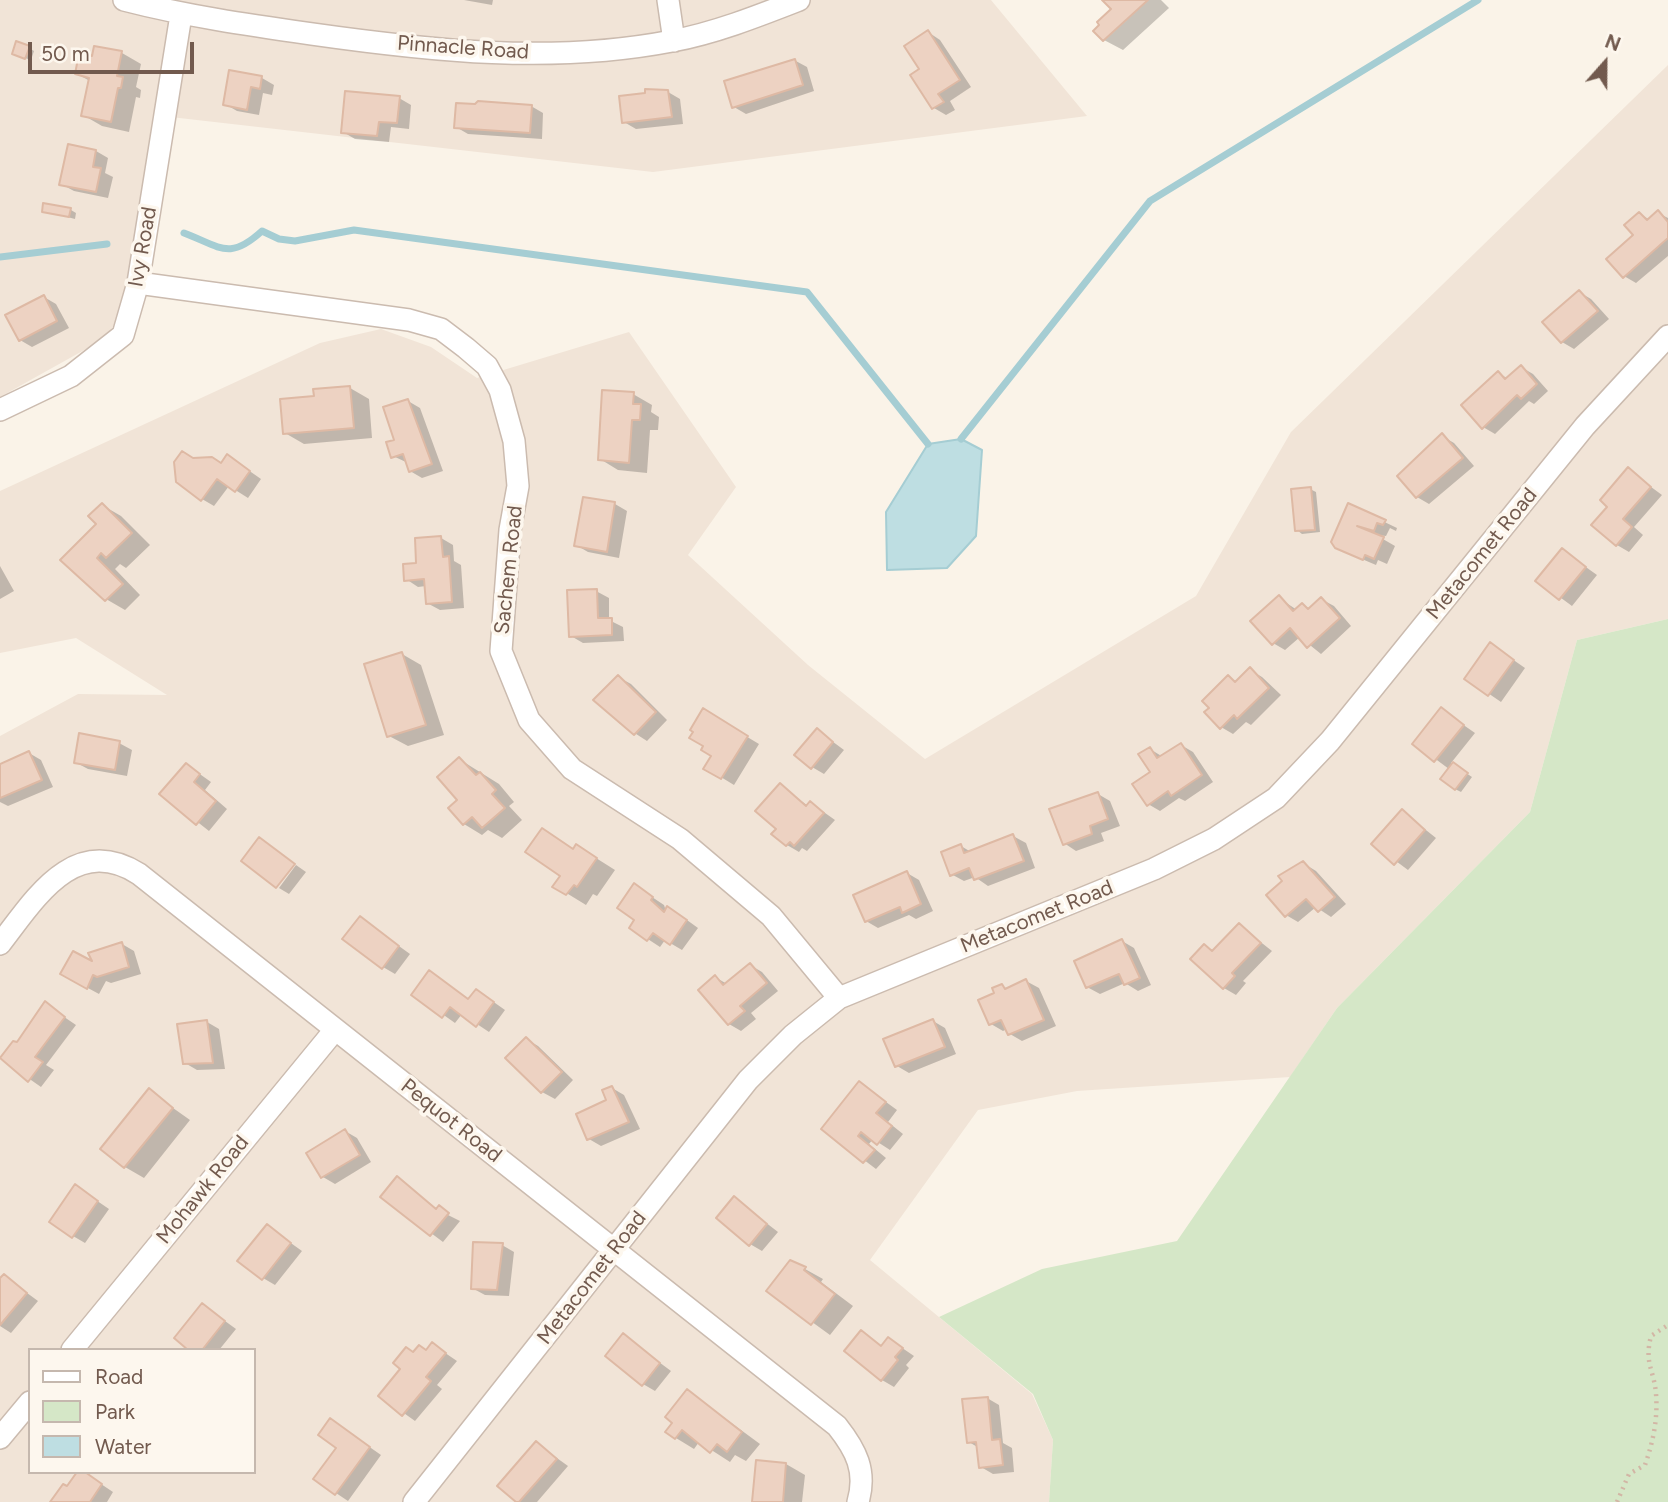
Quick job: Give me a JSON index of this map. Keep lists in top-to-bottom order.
{
  "streets": {
    "street": [
      "Pinnacle Road",
      "Ivy Road",
      "Metacomet Road",
      "Sachem Road",
      "Pequot Road",
      "Mohawk Road"
    ]
  },
  "crossings": [
    ["Pinnacle Road", "Ivy Road"],
    ["Ivy Road", "Sachem Road"],
    ["Metacomet Road", "Sachem Road"],
    ["Metacomet Road", "Pequot Road"],
    ["Pequot Road", "Mohawk Road"]
  ],
  "legend": ["Road", "Park", "Water"],
  "scale_bar": "50 m",
  "north": "top"
}
